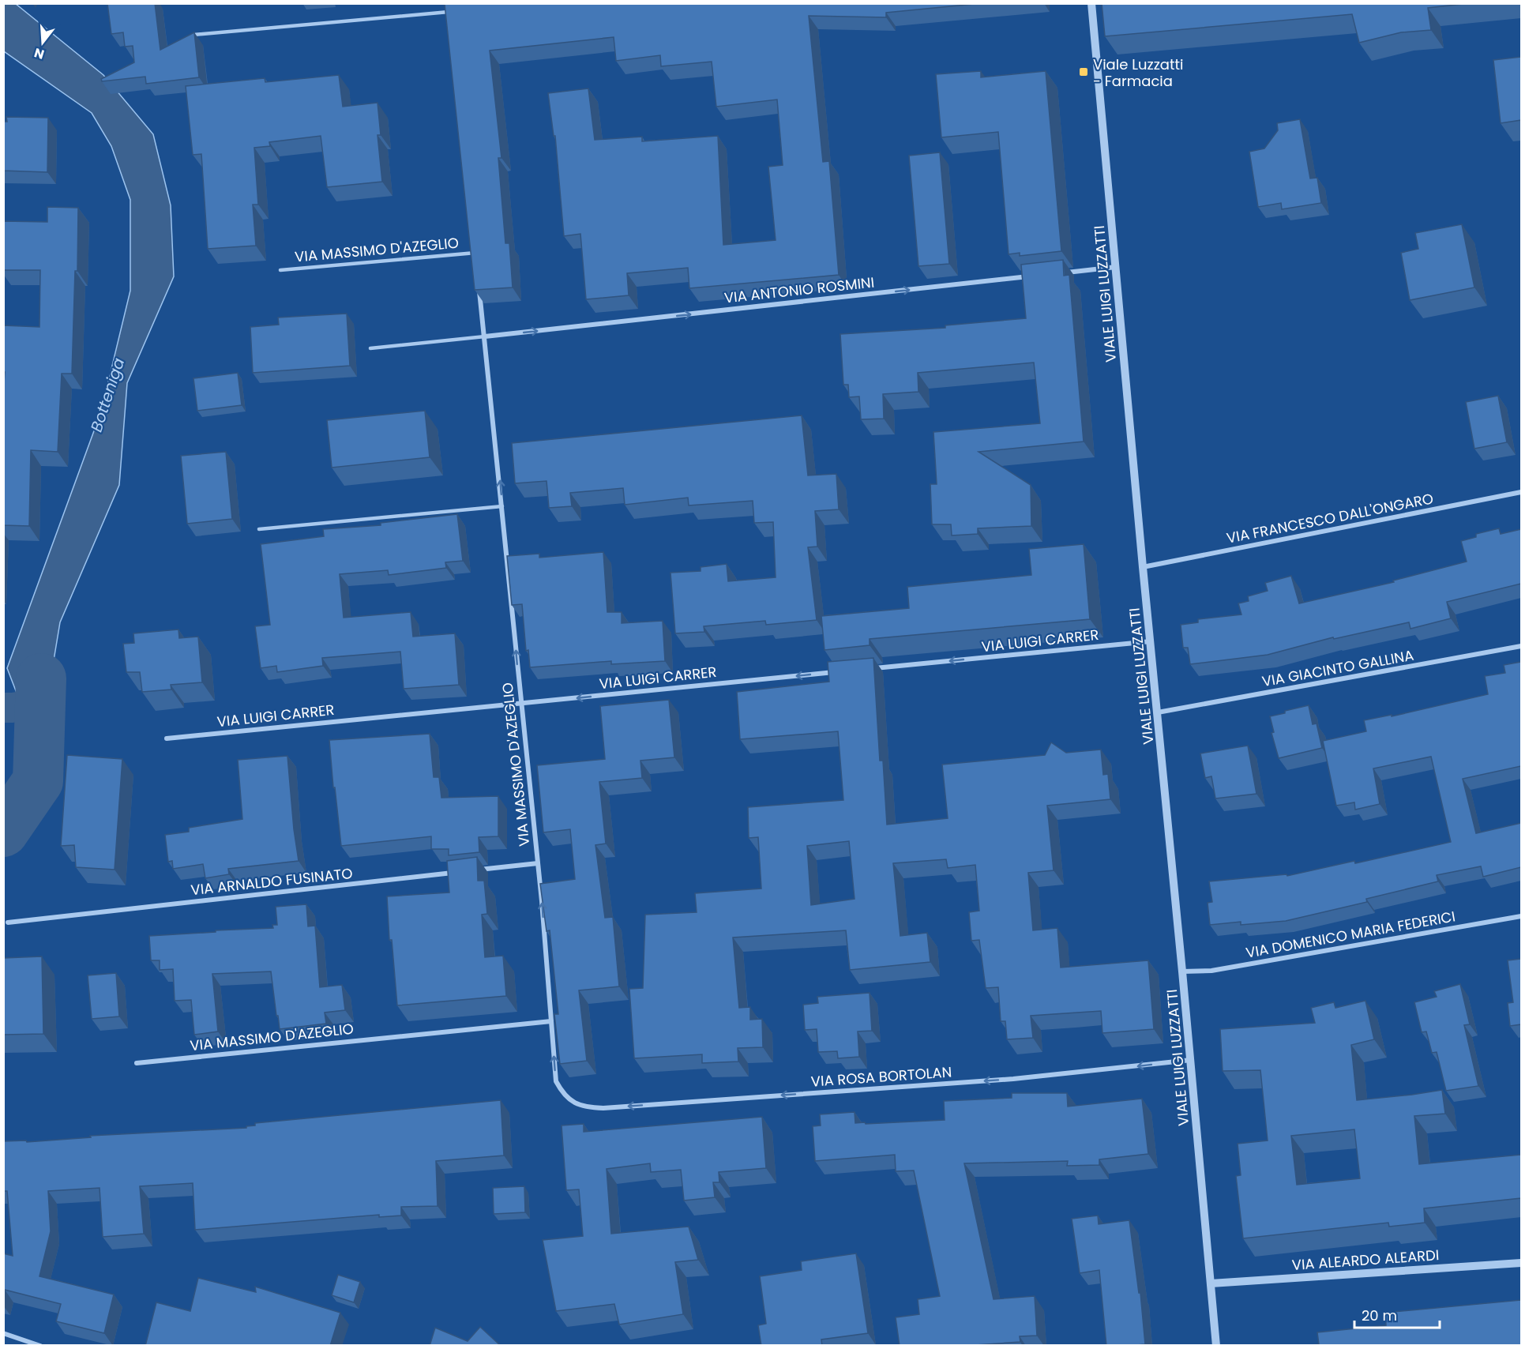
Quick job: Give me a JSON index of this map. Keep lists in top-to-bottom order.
{
  "streets": {
    "street": [
      "VIA MASSIMO D'AZEGLIO",
      "VIA ANTONIO ROSMINI",
      "VIALE LUIGI LUZZATTI",
      "VIA FRANCESCO DALL'ONGARO",
      "VIA LUIGI CARRER",
      "VIA GIACINTO GALLINA",
      "VIA ARNALDO FUSINATO",
      "VIA DOMENICO MARIA FEDERICI",
      "VIA ROSA BORTOLAN",
      "VIA ALEARDO ALEARDI"
    ]
  },
  "crossings": [
    ["VIA MASSIMO D'AZEGLIO", "VIA ANTONIO ROSMINI"],
    ["VIA MASSIMO D'AZEGLIO", "VIA LUIGI CARRER"],
    ["VIA MASSIMO D'AZEGLIO", "VIA ROSA BORTOLAN"],
    ["VIALE LUIGI LUZZATTI", "VIA FRANCESCO DALL'ONGARO"],
    ["VIALE LUIGI LUZZATTI", "VIA LUIGI CARRER"],
    ["VIALE LUIGI LUZZATTI", "VIA GIACINTO GALLINA"],
    ["VIALE LUIGI LUZZATTI", "VIA DOMENICO MARIA FEDERICI"],
    ["VIALE LUIGI LUZZATTI", "VIA ROSA BORTOLAN"],
    ["VIALE LUIGI LUZZATTI", "VIA ALEARDO ALEARDI"]
  ],
  "one_way": [
    "VIA MASSIMO D'AZEGLIO",
    "VIA ANTONIO ROSMINI",
    "VIA LUIGI CARRER",
    "VIA ROSA BORTOLAN"
  ],
  "water": ["Botteniga"],
  "places": {
    "transit": ["Viale Luzzatti - Farmacia"]
  },
  "scale_bar": "20 m",
  "north": "bottom"
}
